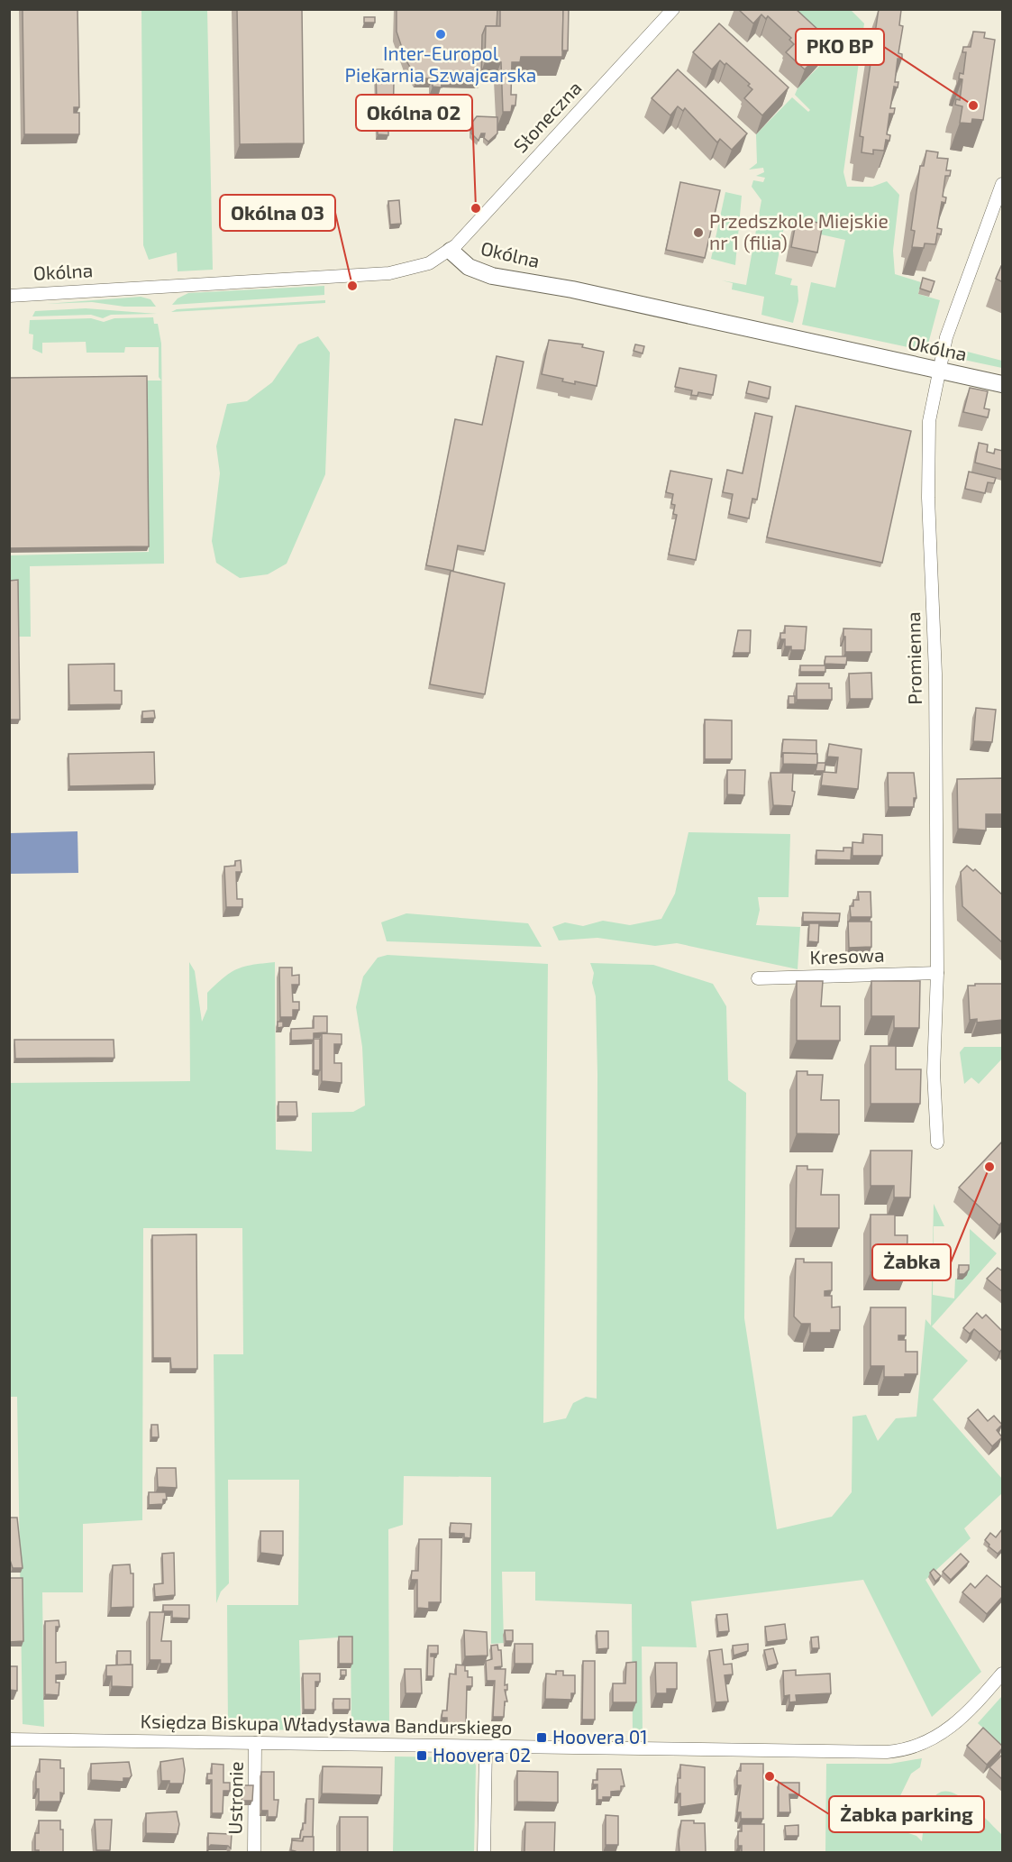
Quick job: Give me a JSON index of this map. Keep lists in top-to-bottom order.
{
  "streets": {
    "street": [
      "Słoneczna",
      "Okólna",
      "Promienna",
      "Kresowa",
      "Księdza Biskupa Władysława Bandurskiego",
      "Ustronie"
    ]
  },
  "crossings": [
    ["Słoneczna", "Okólna"],
    ["Okólna", "Promienna"],
    ["Promienna", "Kresowa"],
    ["Księdza Biskupa Władysława Bandurskiego", "Ustronie"]
  ],
  "places": {
    "other": [
      "Inter-Europol Piekarnia Szwajcarska",
      "PKO BP",
      "Okólna 02",
      "Przedszkole Miejskie nr 1 (filia)",
      "Okólna 03",
      "Żabka",
      "Żabka parking"
    ],
    "transit": ["Hoovera 01", "Hoovera 02"]
  }
}
